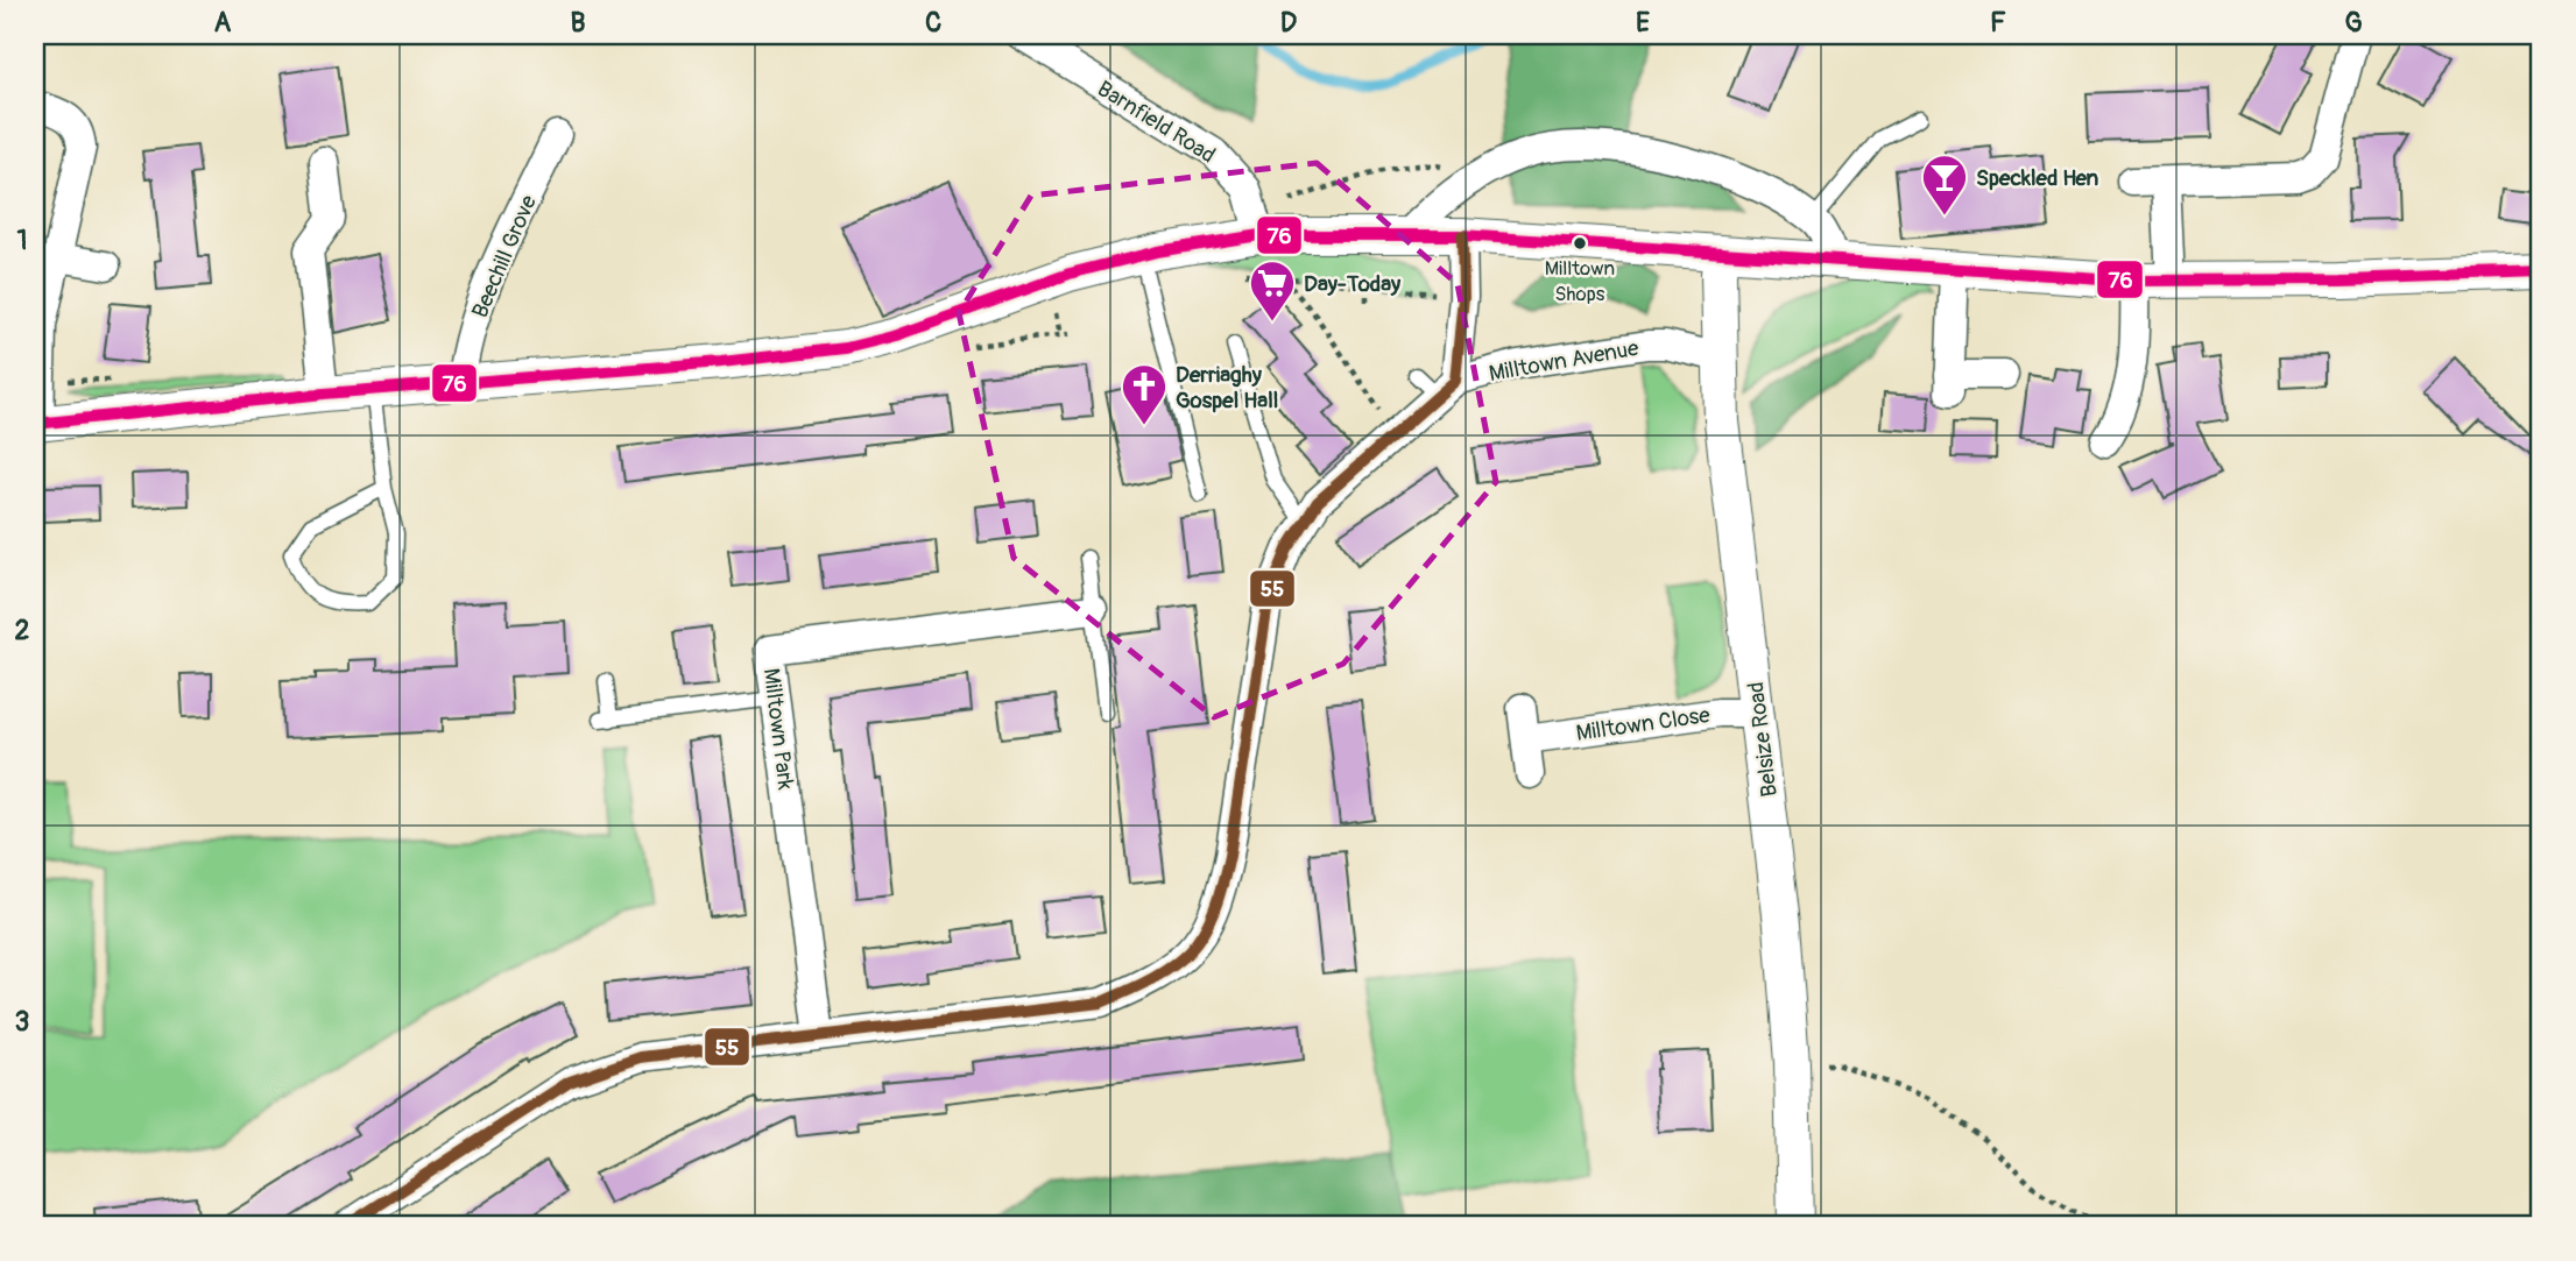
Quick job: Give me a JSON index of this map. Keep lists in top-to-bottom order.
{
  "streets": {
    "street": [
      "Barnfield Road",
      "Beechill Grove",
      "Milltown Avenue",
      "Milltown Close",
      "Milltown Park",
      "Belsize Road"
    ]
  },
  "crossings": [
    ["Milltown Avenue", "Milltown Park"],
    ["Milltown Avenue", "Belsize Road"],
    ["Milltown Close", "Belsize Road"]
  ],
  "places": {
    "bar": ["Speckled Hen"],
    "other": ["Milltown Shops"],
    "supermarket": ["Day-Today"],
    "church": ["Derriaghy Gospel Hall"]
  },
  "lines": ["transit line 76", "transit line 55"],
  "grid": {
    "columns": [
      "A",
      "B",
      "C",
      "D",
      "E",
      "F",
      "G"
    ],
    "rows": ["1", "2", "3"]
  }
}
